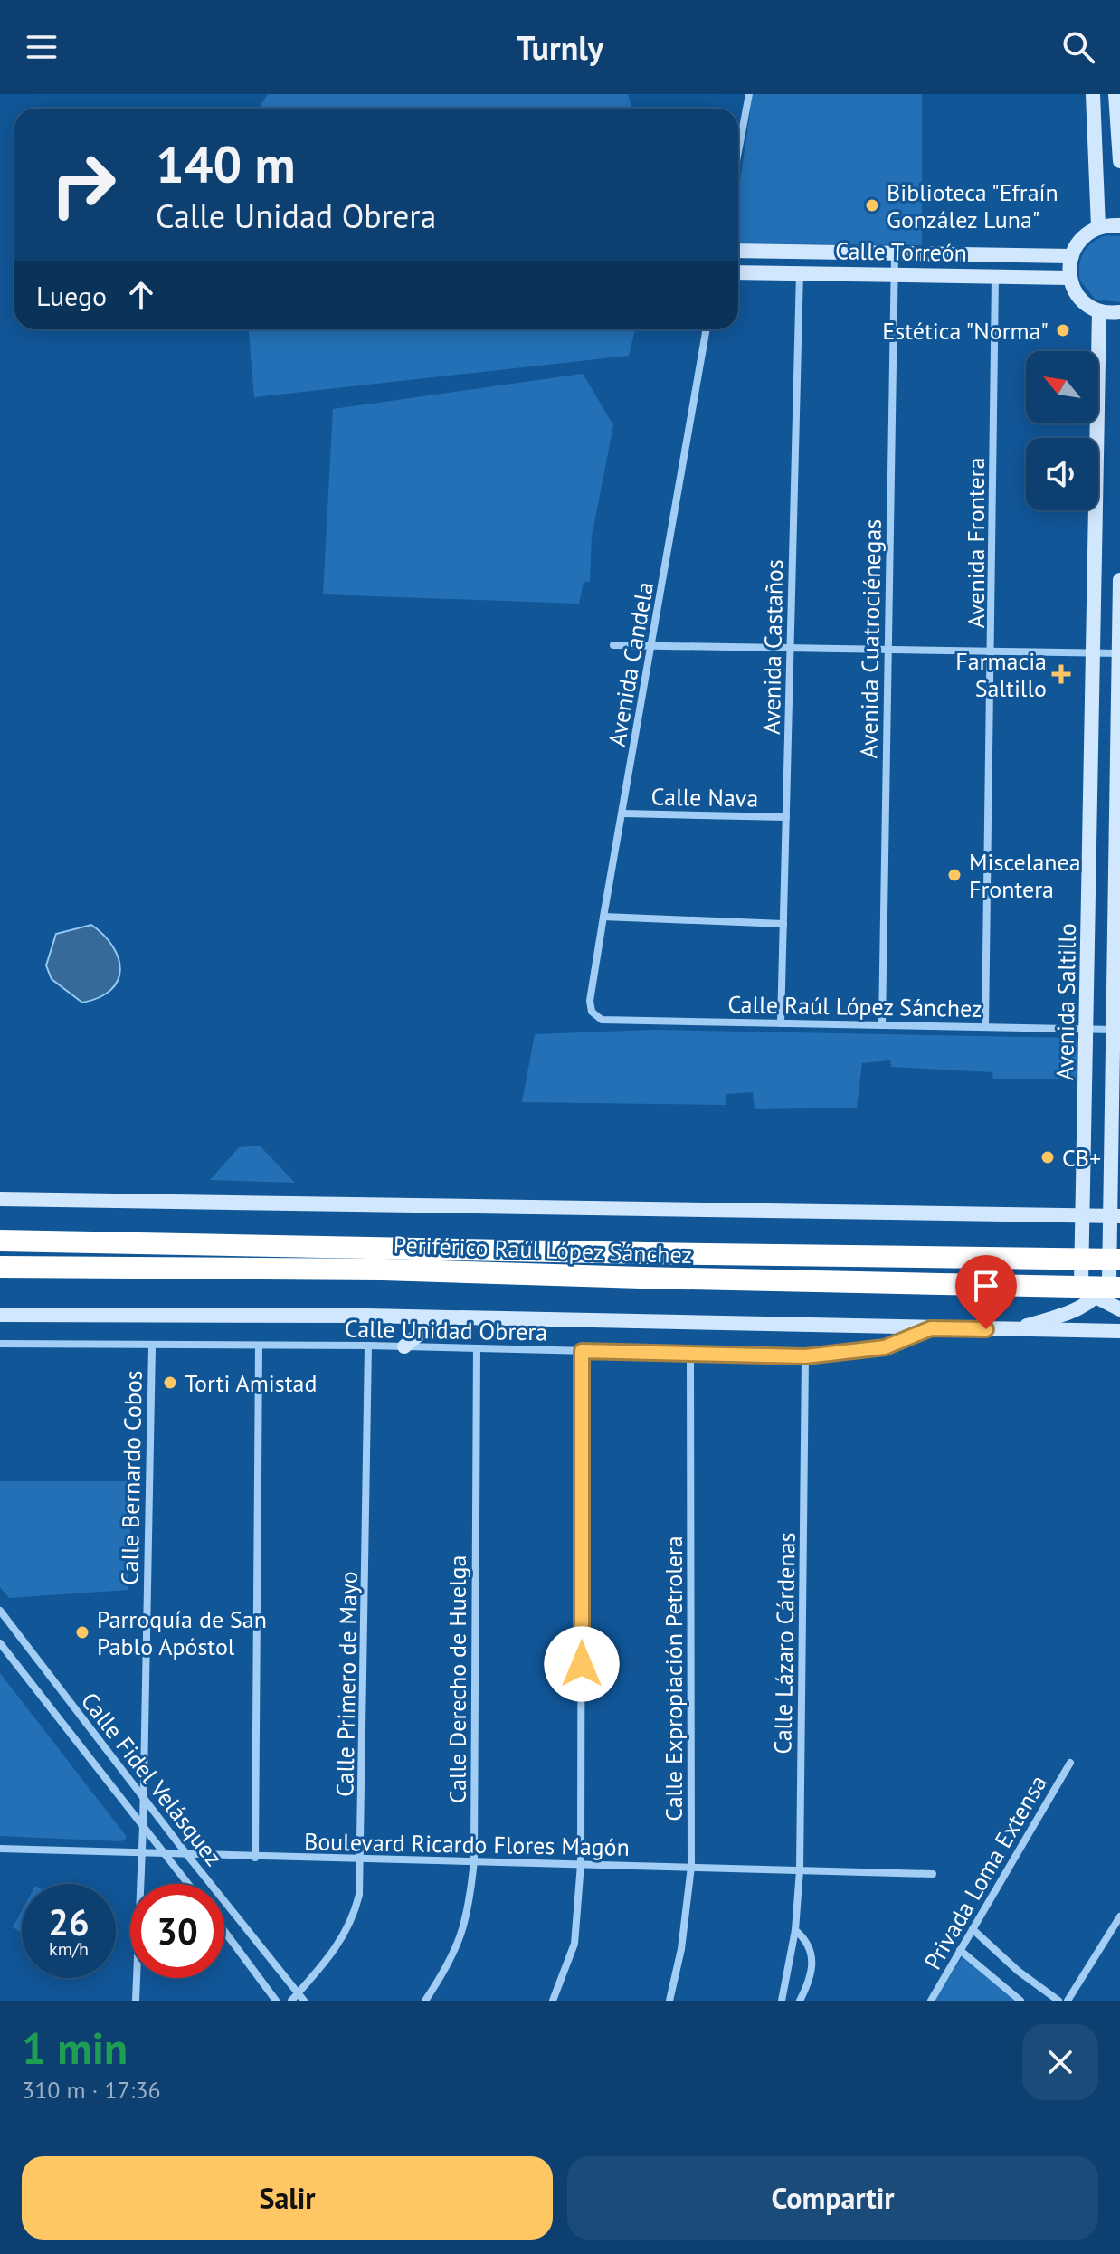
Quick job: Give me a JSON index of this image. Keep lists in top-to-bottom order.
{
  "streets": {
    "highway": ["Periférico Raúl López Sánchez"],
    "street": [
      "Calle Torreón",
      "Avenida Frontera",
      "Avenida Cuatrociénegas",
      "Avenida Castaños",
      "Avenida Candela",
      "Calle Nava",
      "Avenida Saltillo",
      "Calle Raúl López Sánchez",
      "Calle Unidad Obrera",
      "Calle Bernardo Cobos",
      "Calle Lázaro Cárdenas",
      "Calle Expropiación Petrolera",
      "Calle Derecho de Huelga",
      "Calle Primero de Mayo",
      "Calle Fidel Velásquez",
      "Boulevard Ricardo Flores Magón",
      "Privada Loma Extensa"
    ]
  },
  "crossings": [
    ["Calle Torreón", "Avenida Frontera"],
    ["Calle Torreón", "Avenida Cuatrociénegas"],
    ["Calle Torreón", "Avenida Castaños"],
    ["Avenida Frontera", "Calle Raúl López Sánchez"],
    ["Avenida Cuatrociénegas", "Calle Raúl López Sánchez"],
    ["Avenida Castaños", "Calle Nava"],
    ["Avenida Castaños", "Calle Raúl López Sánchez"],
    ["Avenida Candela", "Calle Nava"],
    ["Avenida Candela", "Calle Raúl López Sánchez"],
    ["Avenida Saltillo", "Calle Raúl López Sánchez"],
    ["Calle Unidad Obrera", "Calle Bernardo Cobos"],
    ["Calle Unidad Obrera", "Calle Lázaro Cárdenas"],
    ["Calle Unidad Obrera", "Calle Expropiación Petrolera"],
    ["Calle Unidad Obrera", "Calle Derecho de Huelga"],
    ["Calle Unidad Obrera", "Calle Primero de Mayo"],
    ["Calle Bernardo Cobos", "Calle Fidel Velásquez"],
    ["Calle Bernardo Cobos", "Boulevard Ricardo Flores Magón"],
    ["Calle Lázaro Cárdenas", "Boulevard Ricardo Flores Magón"],
    ["Calle Expropiación Petrolera", "Boulevard Ricardo Flores Magón"],
    ["Calle Derecho de Huelga", "Boulevard Ricardo Flores Magón"],
    ["Calle Primero de Mayo", "Calle Fidel Velásquez"],
    ["Calle Primero de Mayo", "Boulevard Ricardo Flores Magón"],
    ["Calle Fidel Velásquez", "Boulevard Ricardo Flores Magón"]
  ],
  "places": {
    "other": [
      "Biblioteca \"Efraín González Luna\"",
      "Estética \"Norma\"",
      "Miscelanea Frontera",
      "CB+",
      "Torti Amistad",
      "Parroquía de San Pablo Apóstol"
    ],
    "health": ["Farmacia Saltillo"]
  },
  "north": "top left",
  "page": {
    "header": "Turnly",
    "turn": ["140 m", "Calle Unidad Obrera"],
    "then": "Luego",
    "speed": "26 km/h",
    "limit": "30",
    "heading": ["1 min", "310 m · 17:36"],
    "buttons": ["Salir", "Compartir"]
  }
}
